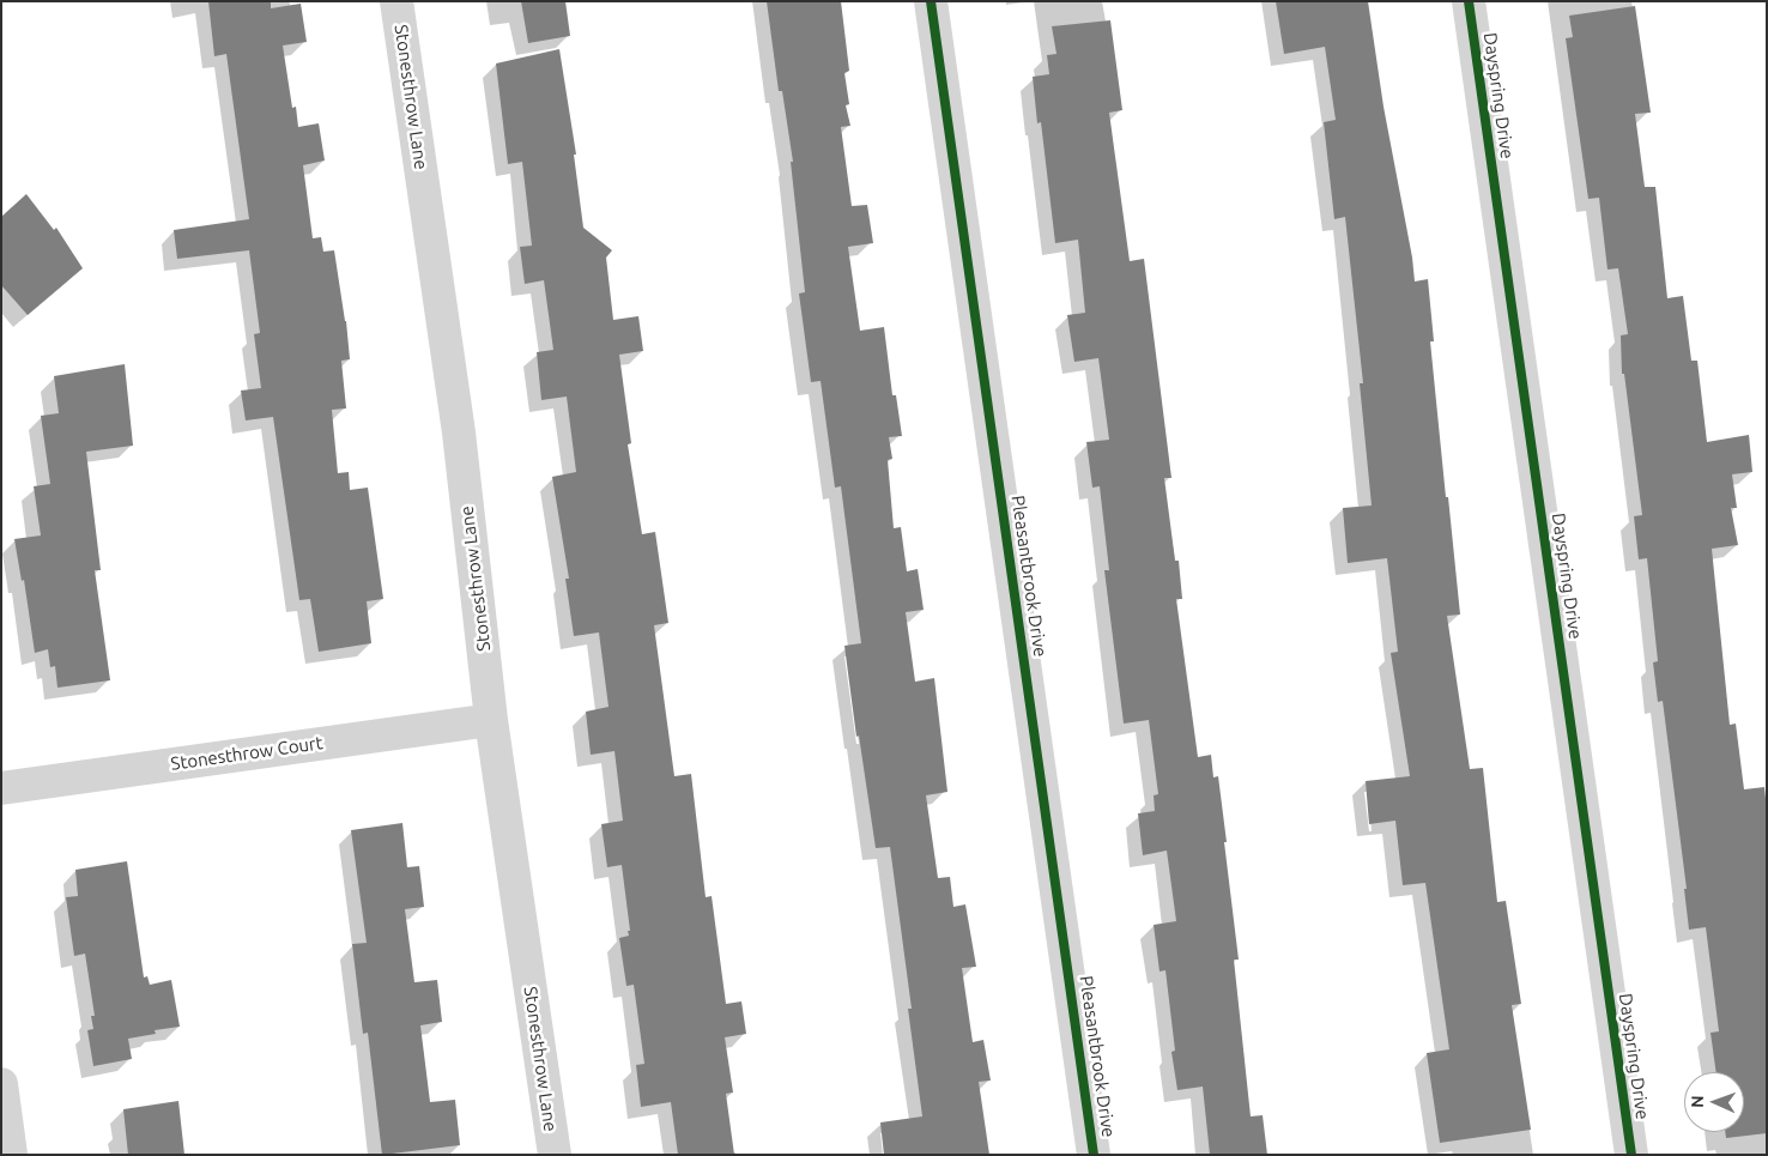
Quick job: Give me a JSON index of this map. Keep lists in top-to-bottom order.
{
  "streets": {
    "street": [
      "Dayspring Drive",
      "Stonesthrow Lane",
      "Pleasantbrook Drive",
      "Stonesthrow Court"
    ]
  },
  "crossings": [
    ["Stonesthrow Lane", "Stonesthrow Court"]
  ],
  "north": "left"
}
